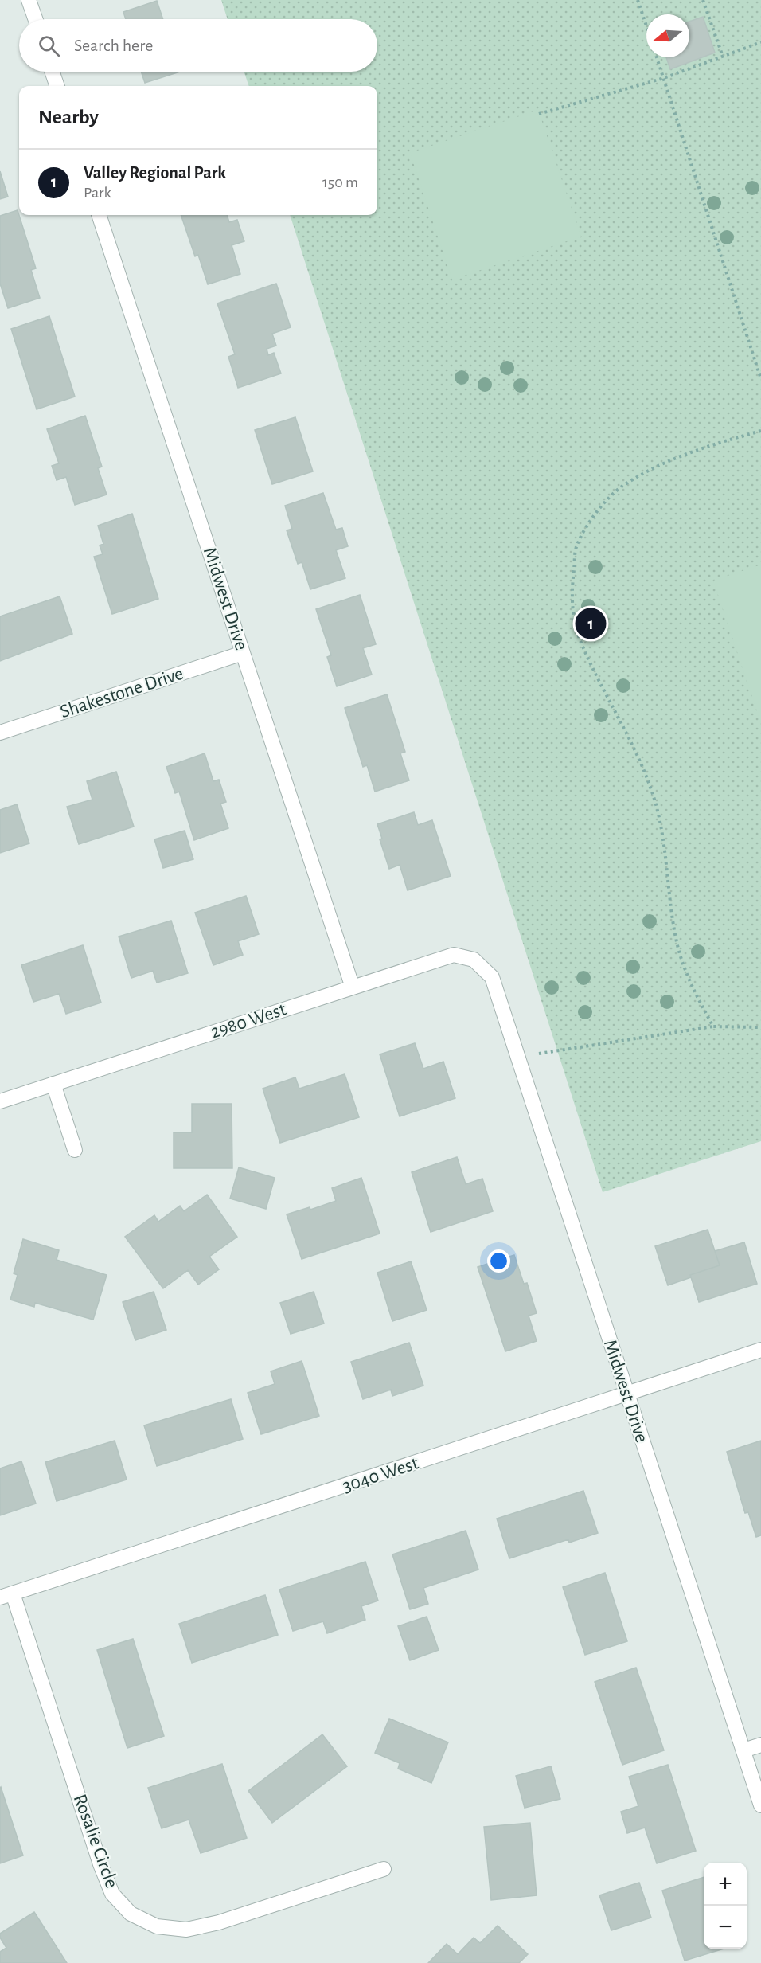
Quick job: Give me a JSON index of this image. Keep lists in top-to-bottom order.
{
  "streets": {
    "street": [
      "Midwest Drive",
      "Shakestone Drive",
      "2980 West",
      "3040 West",
      "Rosalie Circle"
    ]
  },
  "crossings": [
    ["Midwest Drive", "Shakestone Drive"],
    ["Midwest Drive", "2980 West"],
    ["Midwest Drive", "3040 West"],
    ["3040 West", "Rosalie Circle"]
  ],
  "north": "left",
  "page": {
    "search": "Search here",
    "heading": "Nearby",
    "list": [
      {
        "mark": "1",
        "name": "Valley Regional Park",
        "note": "Park",
        "value": "150 m"
      }
    ],
    "pins": "1",
    "map_buttons": ["+", "−"]
  }
}
